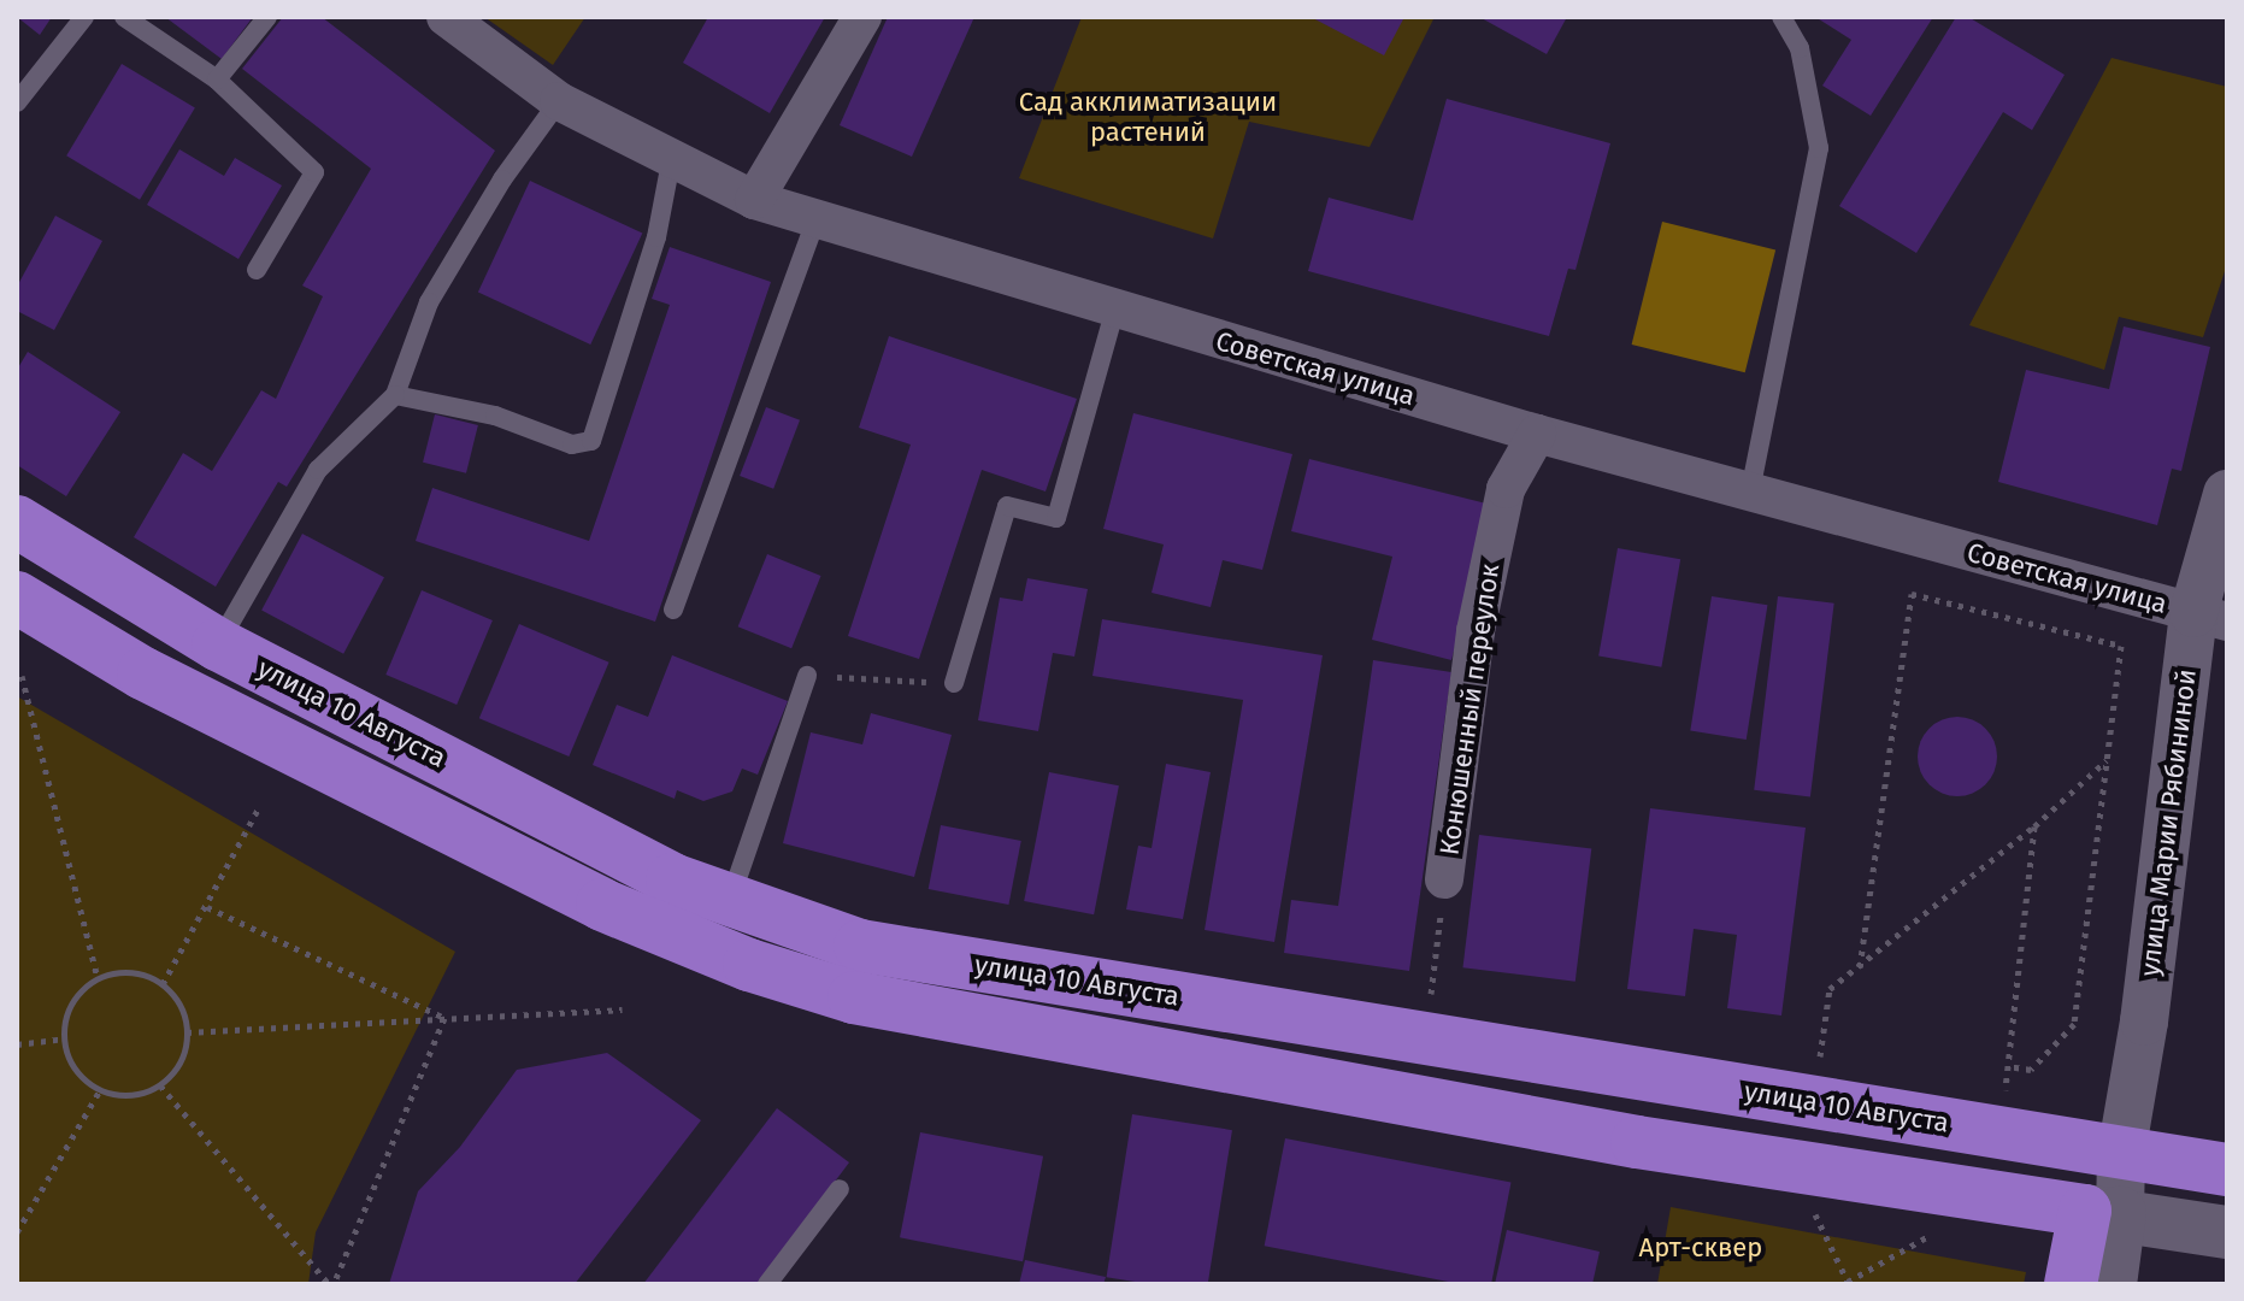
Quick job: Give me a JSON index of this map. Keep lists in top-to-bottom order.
{
  "streets": {
    "highway": ["улица 10 Августа", "улица Марии Рябининой"],
    "street": ["Советская улица", "Конюшенный переулок"]
  },
  "crossings": [
    ["Советская улица", "Конюшенный переулок"],
    ["Советская улица", "улица Марии Рябининой"],
    ["улица 10 Августа", "улица Марии Рябининой"]
  ],
  "parks": ["Сад акклиматизации растений", "Арт-сквер"]
}
